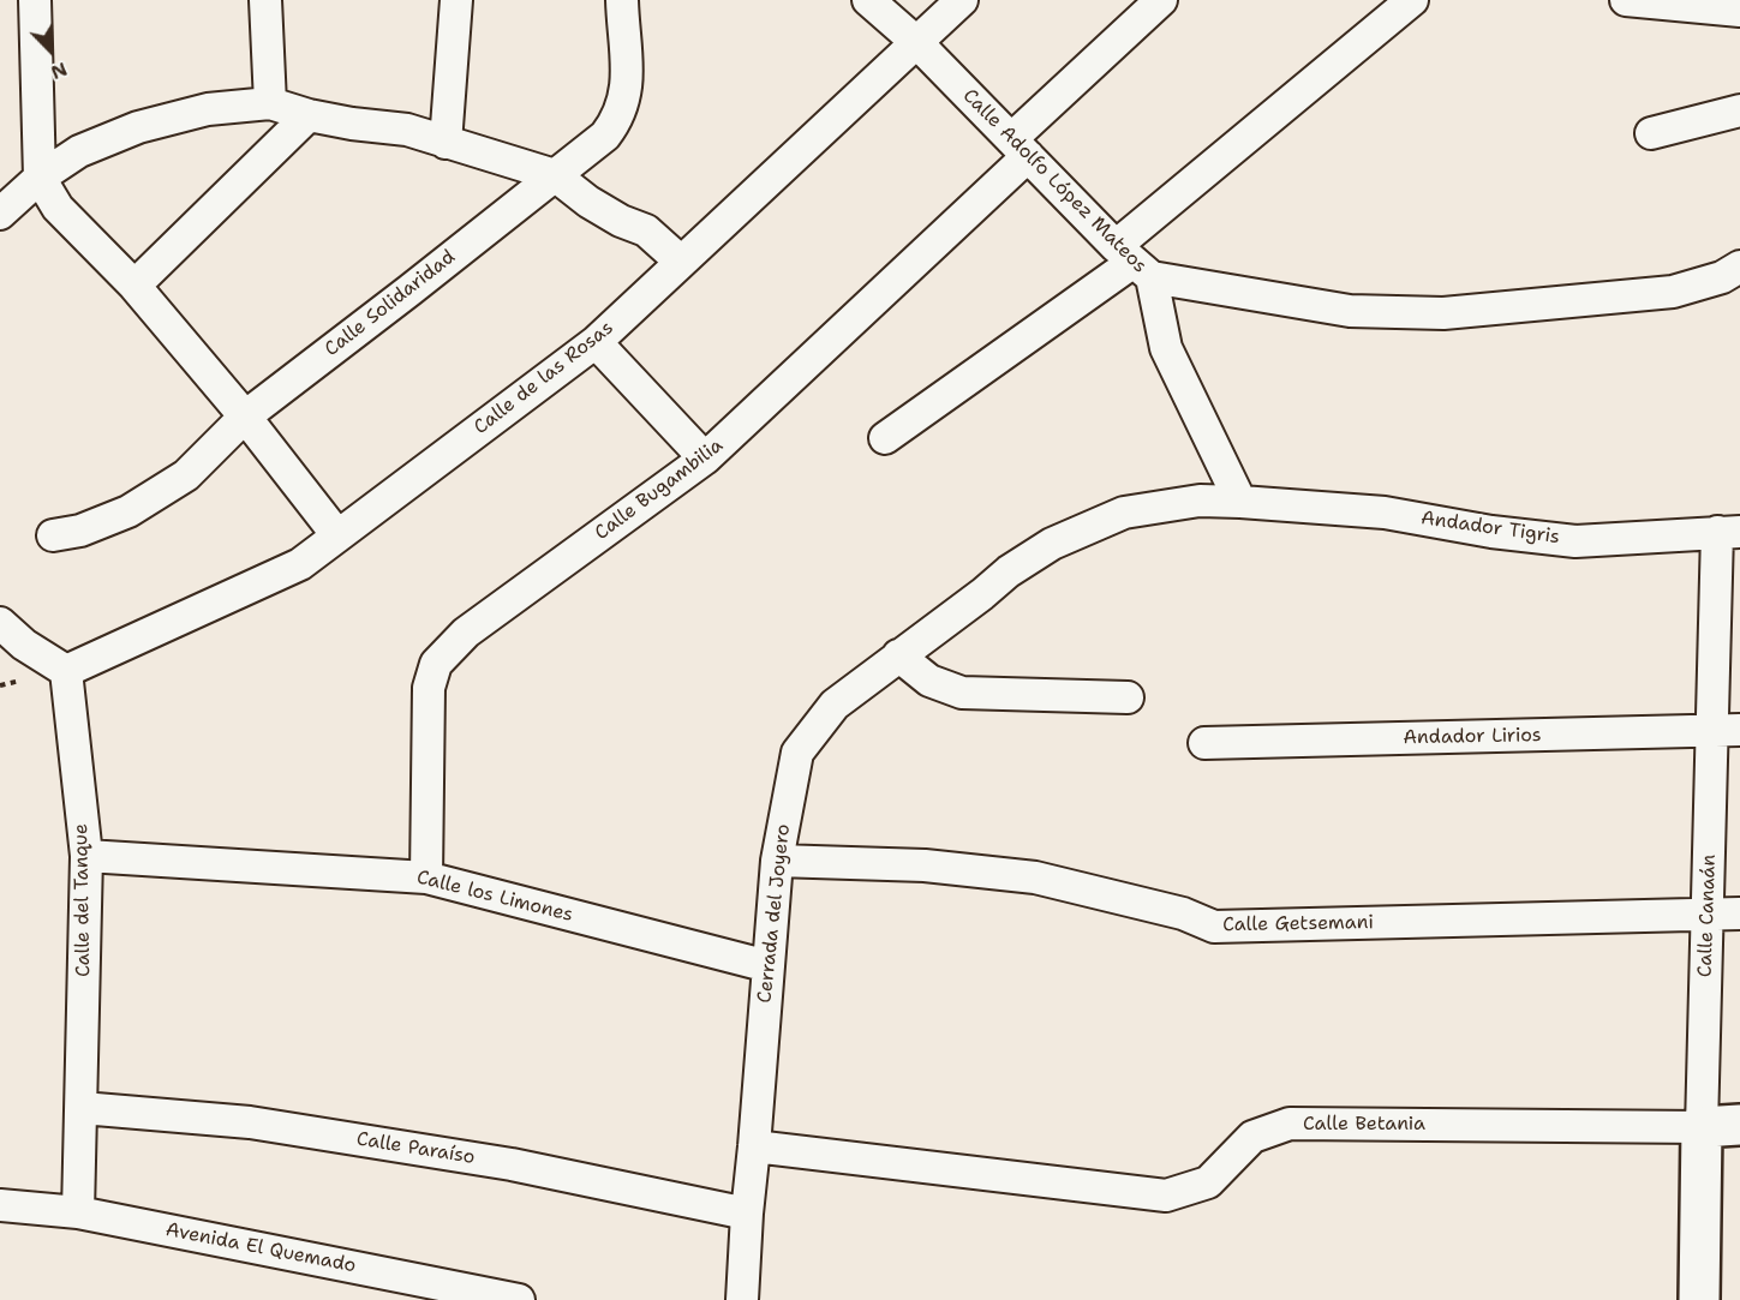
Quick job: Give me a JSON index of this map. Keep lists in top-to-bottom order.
{
  "streets": {
    "street": [
      "Calle Adolfo López Mateos",
      "Calle Solidaridad",
      "Calle de las Rosas",
      "Calle Bugambilia",
      "Andador Tigris",
      "Andador Lirios",
      "Calle los Limones",
      "Calle del Tanque",
      "Cerrada del Joyero",
      "Calle Canaán",
      "Calle Getsemani",
      "Calle Betania",
      "Calle Paraíso",
      "Avenida El Quemado"
    ]
  },
  "crossings": [
    ["Calle Adolfo López Mateos", "Calle de las Rosas"],
    ["Calle Adolfo López Mateos", "Calle Bugambilia"],
    ["Calle de las Rosas", "Calle del Tanque"],
    ["Calle Bugambilia", "Calle los Limones"],
    ["Andador Tigris", "Cerrada del Joyero"],
    ["Andador Tigris", "Calle Canaán"],
    ["Andador Lirios", "Calle Canaán"],
    ["Calle los Limones", "Calle del Tanque"],
    ["Calle los Limones", "Cerrada del Joyero"],
    ["Calle del Tanque", "Calle Paraíso"],
    ["Calle del Tanque", "Avenida El Quemado"],
    ["Cerrada del Joyero", "Calle Getsemani"],
    ["Cerrada del Joyero", "Calle Betania"],
    ["Cerrada del Joyero", "Calle Paraíso"],
    ["Calle Canaán", "Calle Getsemani"],
    ["Calle Canaán", "Calle Betania"]
  ],
  "north": "bottom right"
}
